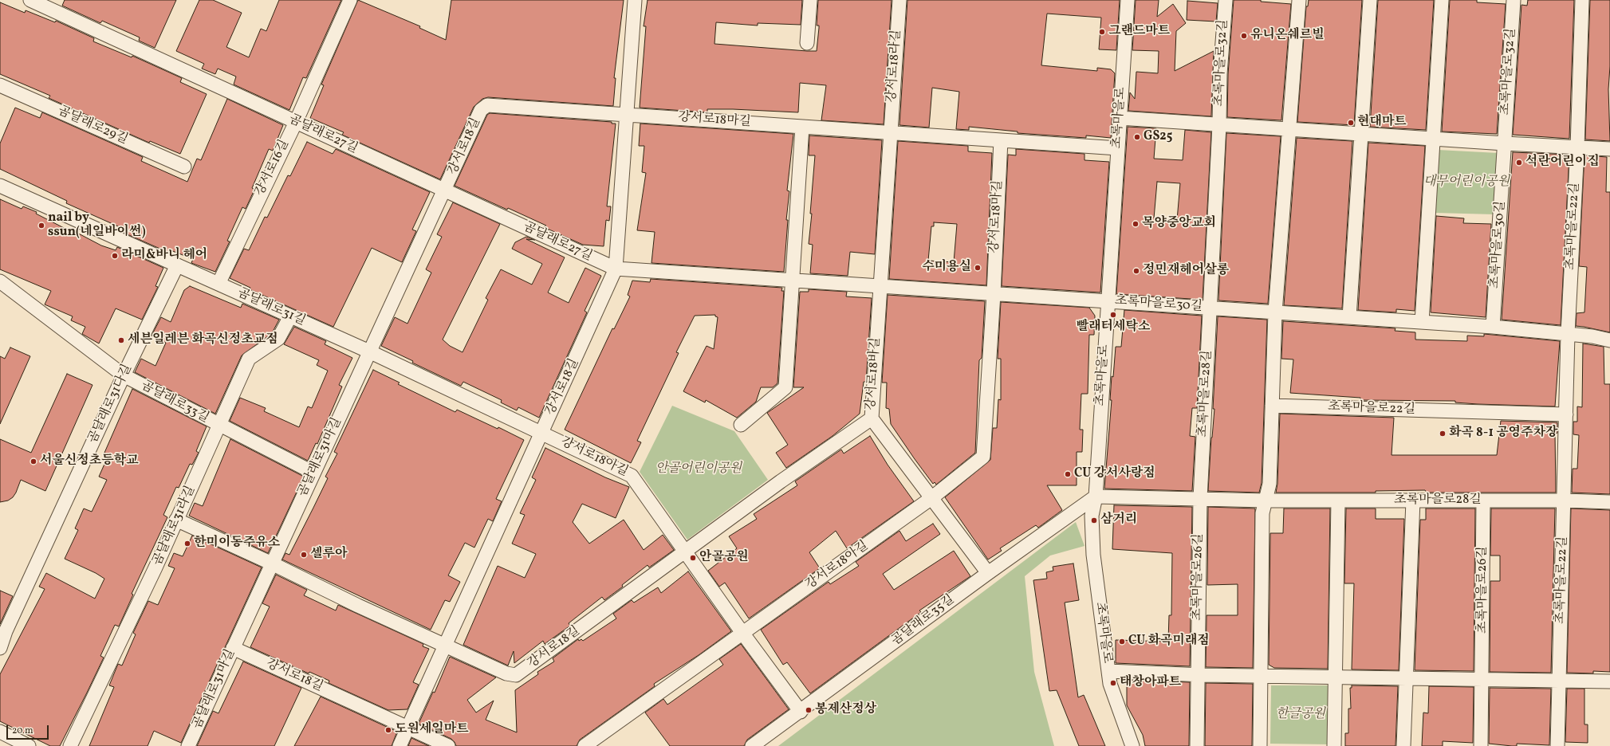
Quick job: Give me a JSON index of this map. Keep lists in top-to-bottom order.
{
  "streets": {
    "street": [
      "초록마을로32길",
      "강서로18라길",
      "초록마을로",
      "강서로18마길",
      "곰달래로29길",
      "곰달래로27길",
      "강서로18길",
      "강서로16길",
      "초록마을로22길",
      "초록마을로30길",
      "곰달래로31길",
      "강서로18바길",
      "초록마을로28길",
      "곰달래로33길",
      "곰달래로31다길",
      "곰달래로31마길",
      "강서로18아길",
      "곰달래로31라길",
      "초록마을로26길",
      "곰달래로35길"
    ]
  },
  "crossings": [
    ["초록마을로32길", "초록마을로"],
    ["초록마을로32길", "초록마을로22길"],
    ["초록마을로32길", "초록마을로30길"],
    ["강서로18라길", "강서로18마길"],
    ["초록마을로", "강서로18마길"],
    ["초록마을로", "초록마을로30길"],
    ["초록마을로", "초록마을로28길"],
    ["초록마을로", "곰달래로35길"],
    ["강서로18마길", "강서로18길"],
    ["곰달래로27길", "강서로18길"],
    ["곰달래로27길", "강서로16길"],
    ["강서로18길", "곰달래로31길"],
    ["강서로18길", "곰달래로31마길"],
    ["강서로18길", "강서로18아길"],
    ["강서로16길", "곰달래로31길"],
    ["초록마을로22길", "초록마을로30길"],
    ["초록마을로22길", "초록마을로28길"],
    ["초록마을로30길", "초록마을로28길"],
    ["곰달래로31길", "곰달래로31다길"],
    ["곰달래로31길", "곰달래로31마길"],
    ["곰달래로31길", "강서로18아길"],
    ["곰달래로31길", "곰달래로31라길"],
    ["강서로18바길", "강서로18아길"],
    ["강서로18바길", "곰달래로35길"],
    ["초록마을로28길", "초록마을로26길"],
    ["초록마을로28길", "곰달래로35길"],
    ["곰달래로33길", "곰달래로31다길"],
    ["곰달래로33길", "곰달래로31마길"],
    ["곰달래로33길", "곰달래로31라길"],
    ["강서로18아길", "곰달래로35길"]
  ],
  "parks": ["대무어린이공원", "안골어린이공원", "한글공원"],
  "places": [
    "그랜드마트",
    "유니온쉐르빌",
    "현대마트",
    "GS25",
    "석란어린이집",
    "목양중앙교회",
    "nail by ssun(네일바이썬)",
    "라미&바니 헤어",
    "수미용실",
    "정민재헤어살롱",
    "빨래터세탁소",
    "세븐일레븐 화곡신정초교점",
    "화곡 8-1 공영주차장",
    "서울신정초등학교",
    "CU 강서사랑점",
    "삼거리",
    "한미이동주유소",
    "셀루아",
    "안골공원",
    "CU 화곡미래점",
    "태창아파트",
    "봉제산정상",
    "도원세일마트"
  ],
  "scale_bar": "20 m"
}
